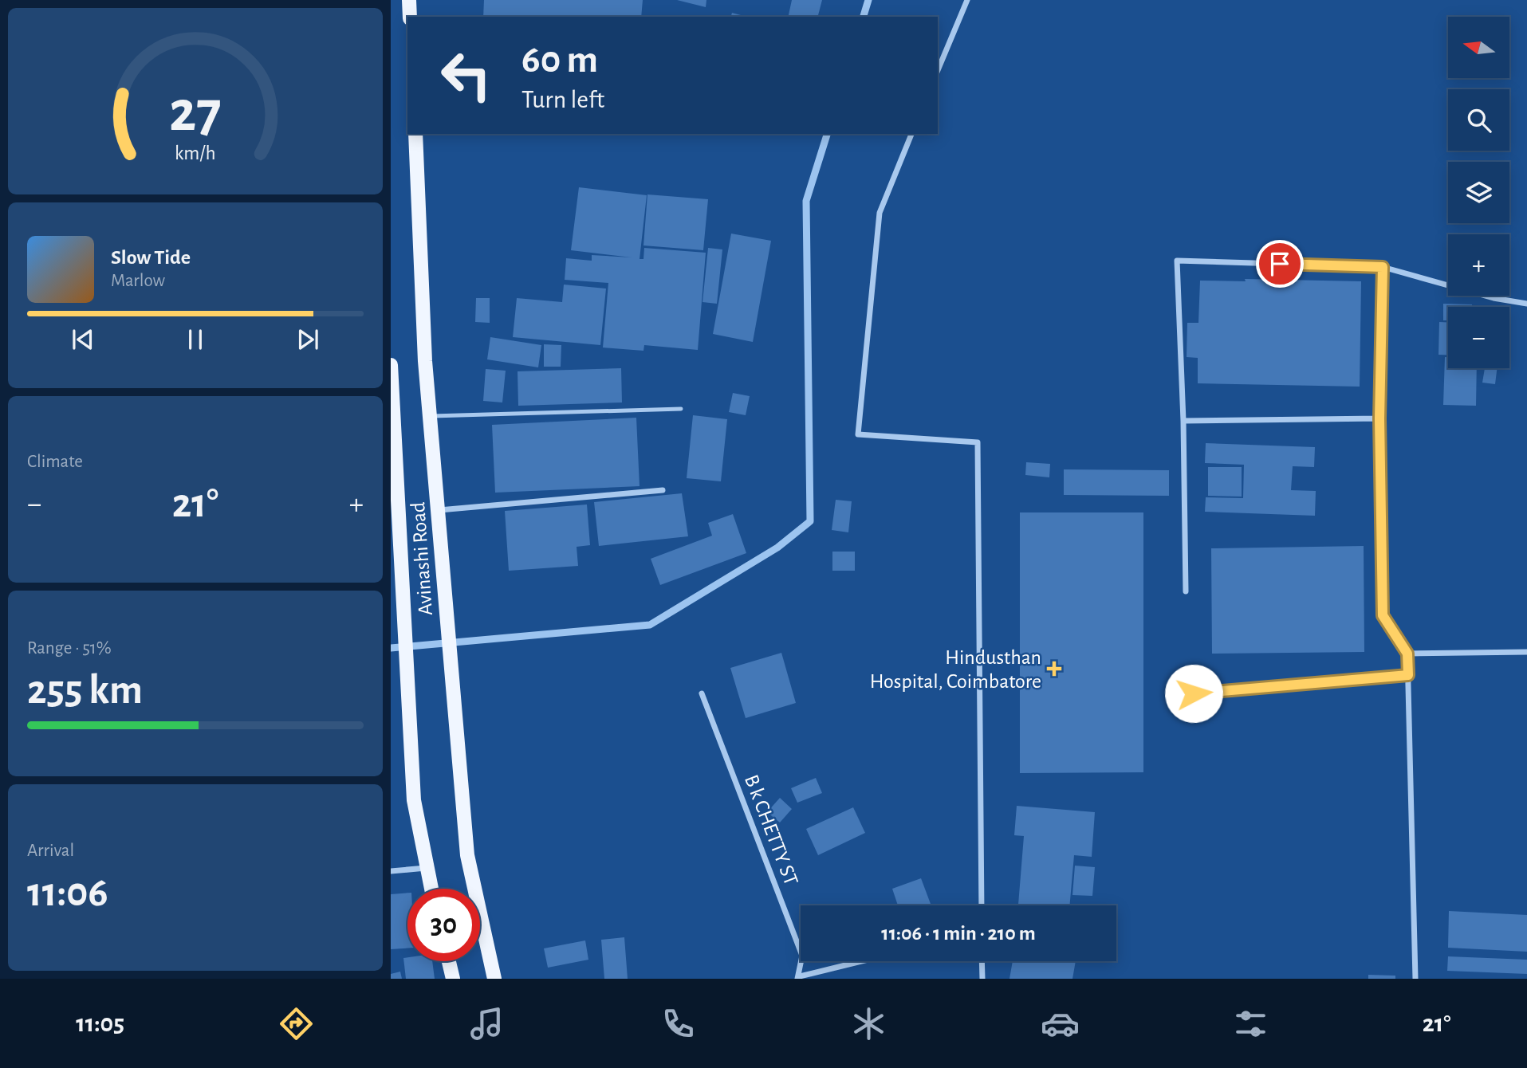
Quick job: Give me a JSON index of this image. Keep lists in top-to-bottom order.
{
  "streets": {
    "main road": ["Avinashi Road"],
    "street": ["B k CHETTY ST"]
  },
  "places": {
    "health": ["Hindusthan Hospital, Coimbatore"]
  },
  "north": "left",
  "page": {
    "map_buttons": ["+", "−"],
    "turn": ["60 m", "Turn left"],
    "song": ["Slow Tide", "Marlow"],
    "tile": [
      "Climate",
      ["Range · 51%", "255 km"],
      ["Arrival", "11:06"]
    ],
    "heat": ["−", "21°", "+"],
    "limit": "30",
    "trip": "11:06 · 1 min · 210 m",
    "tabs": ["11:05", "21°"],
    "gauge": ["27", "km/h"]
  }
}
